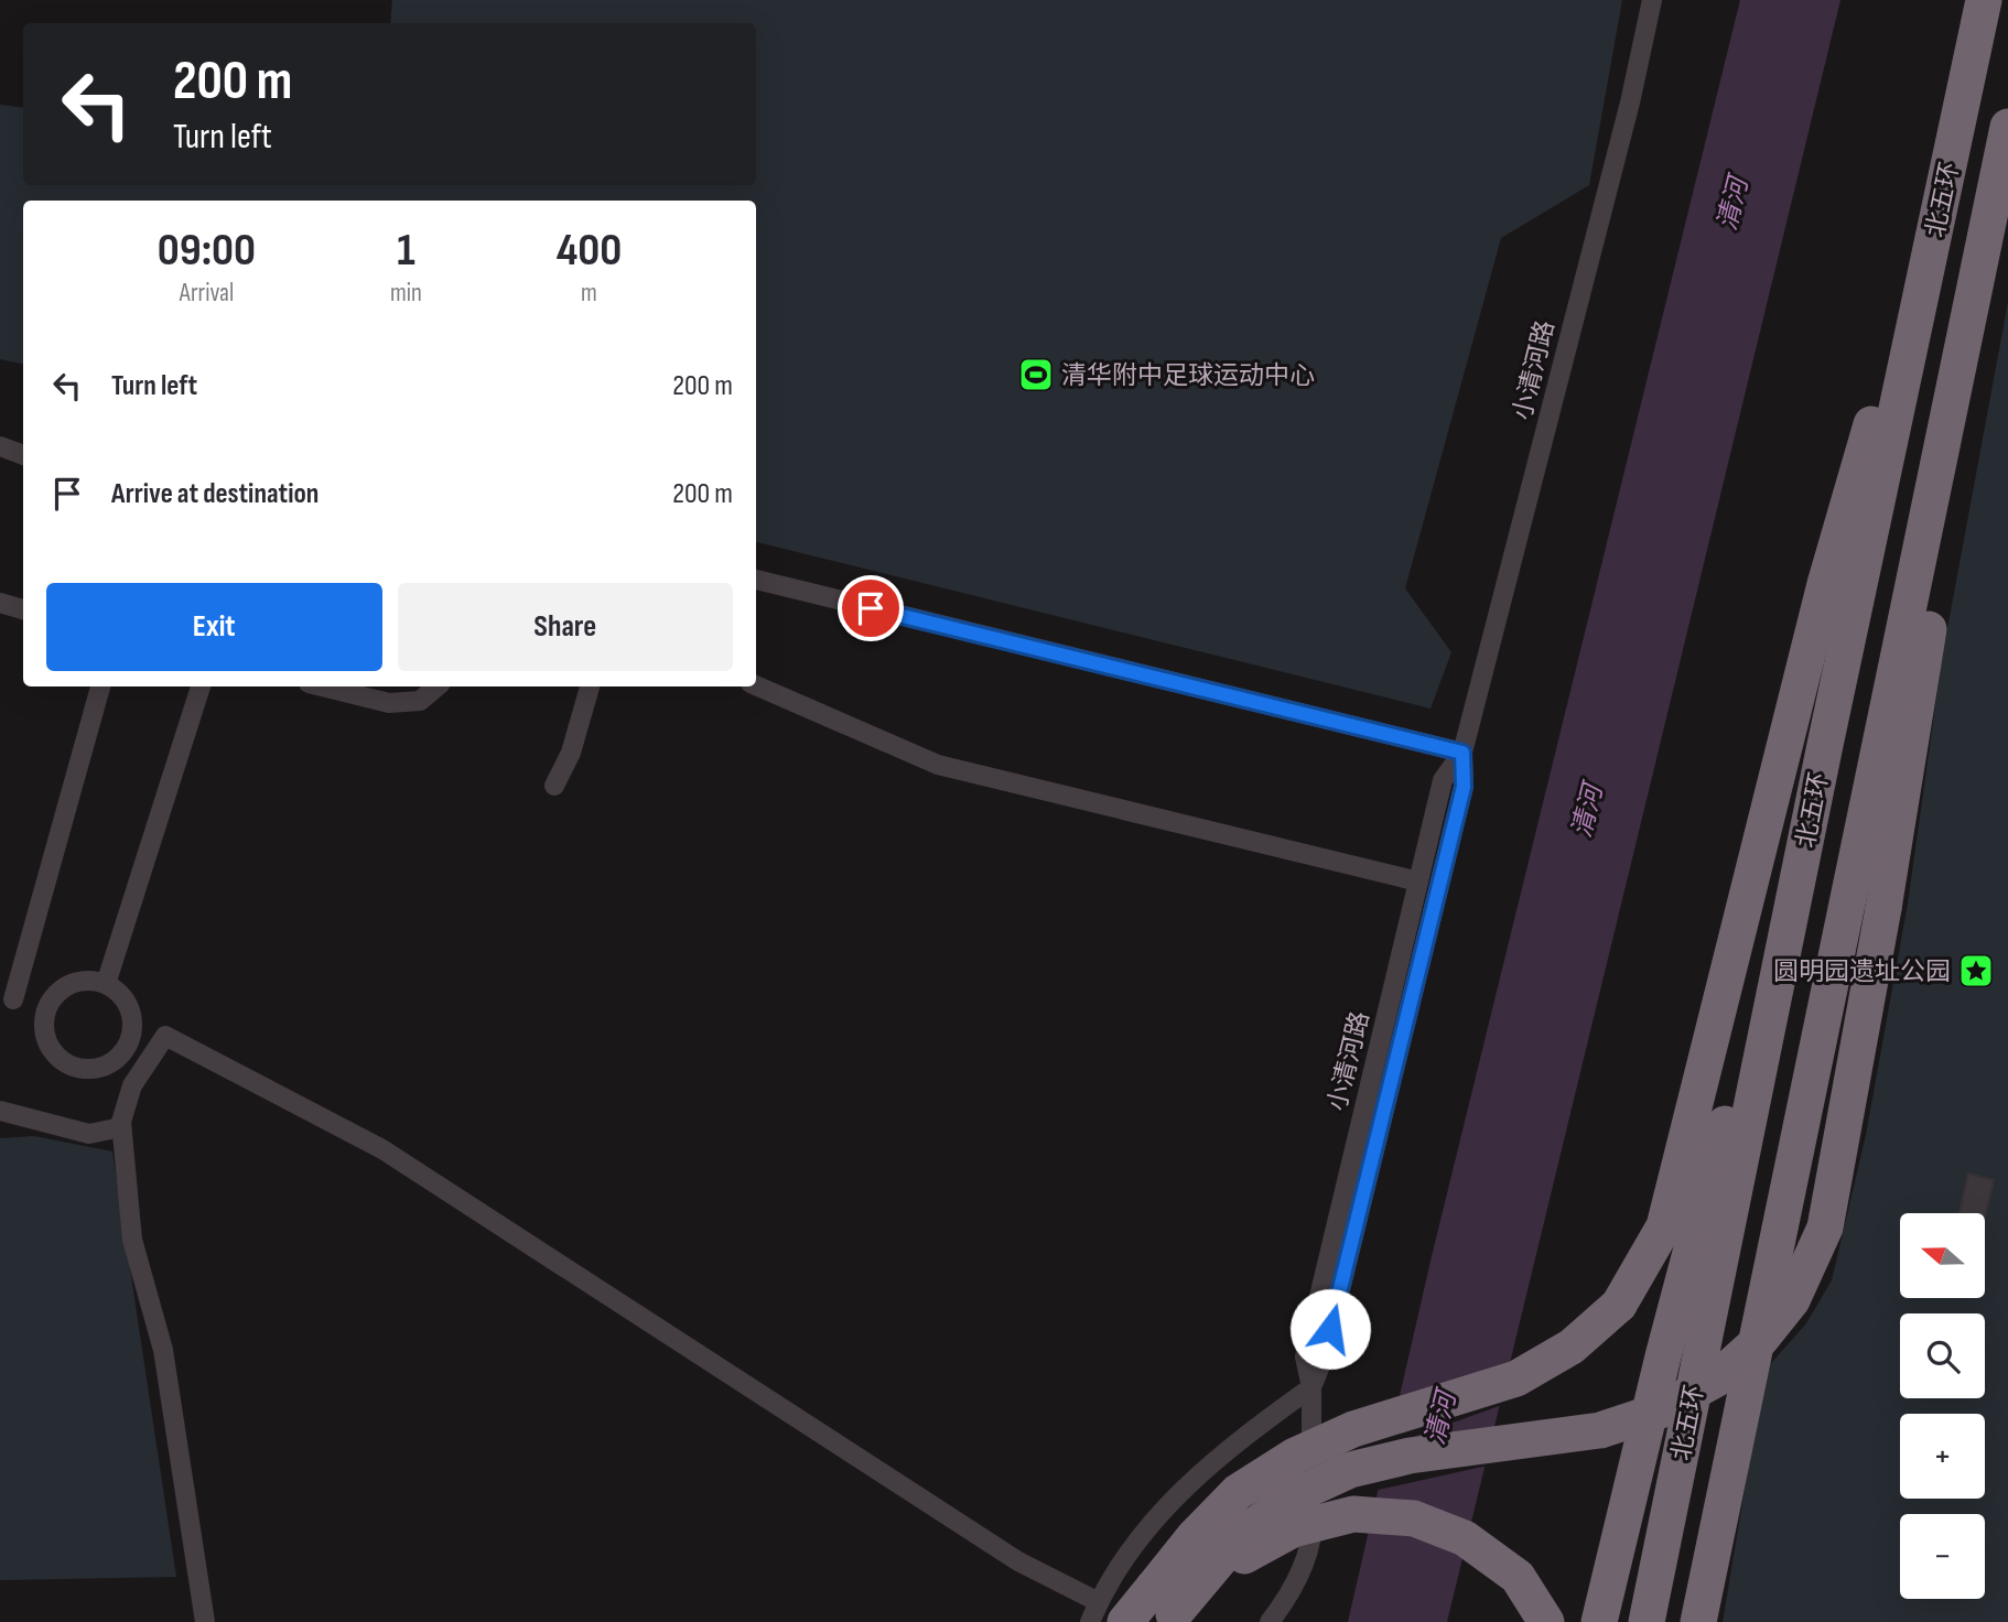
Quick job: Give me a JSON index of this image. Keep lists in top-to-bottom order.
{
  "streets": {
    "highway": ["北五环"],
    "street": ["小清河路"]
  },
  "water": ["清河"],
  "places": {
    "sports": ["清华附中足球运动中心"],
    "place": ["圆明园遗址公园"]
  },
  "north": "left",
  "page": {
    "turn": ["200 m", "Turn left"],
    "eta": [
      "09:00",
      "Arrival",
      "1",
      "min",
      "400",
      "m"
    ],
    "list": [
      {
        "name": "Turn left",
        "value": "200 m"
      },
      {
        "name": "Arrive at destination",
        "value": "200 m"
      }
    ],
    "buttons": ["Exit", "Share"],
    "map_buttons": ["+", "−"]
  }
}
